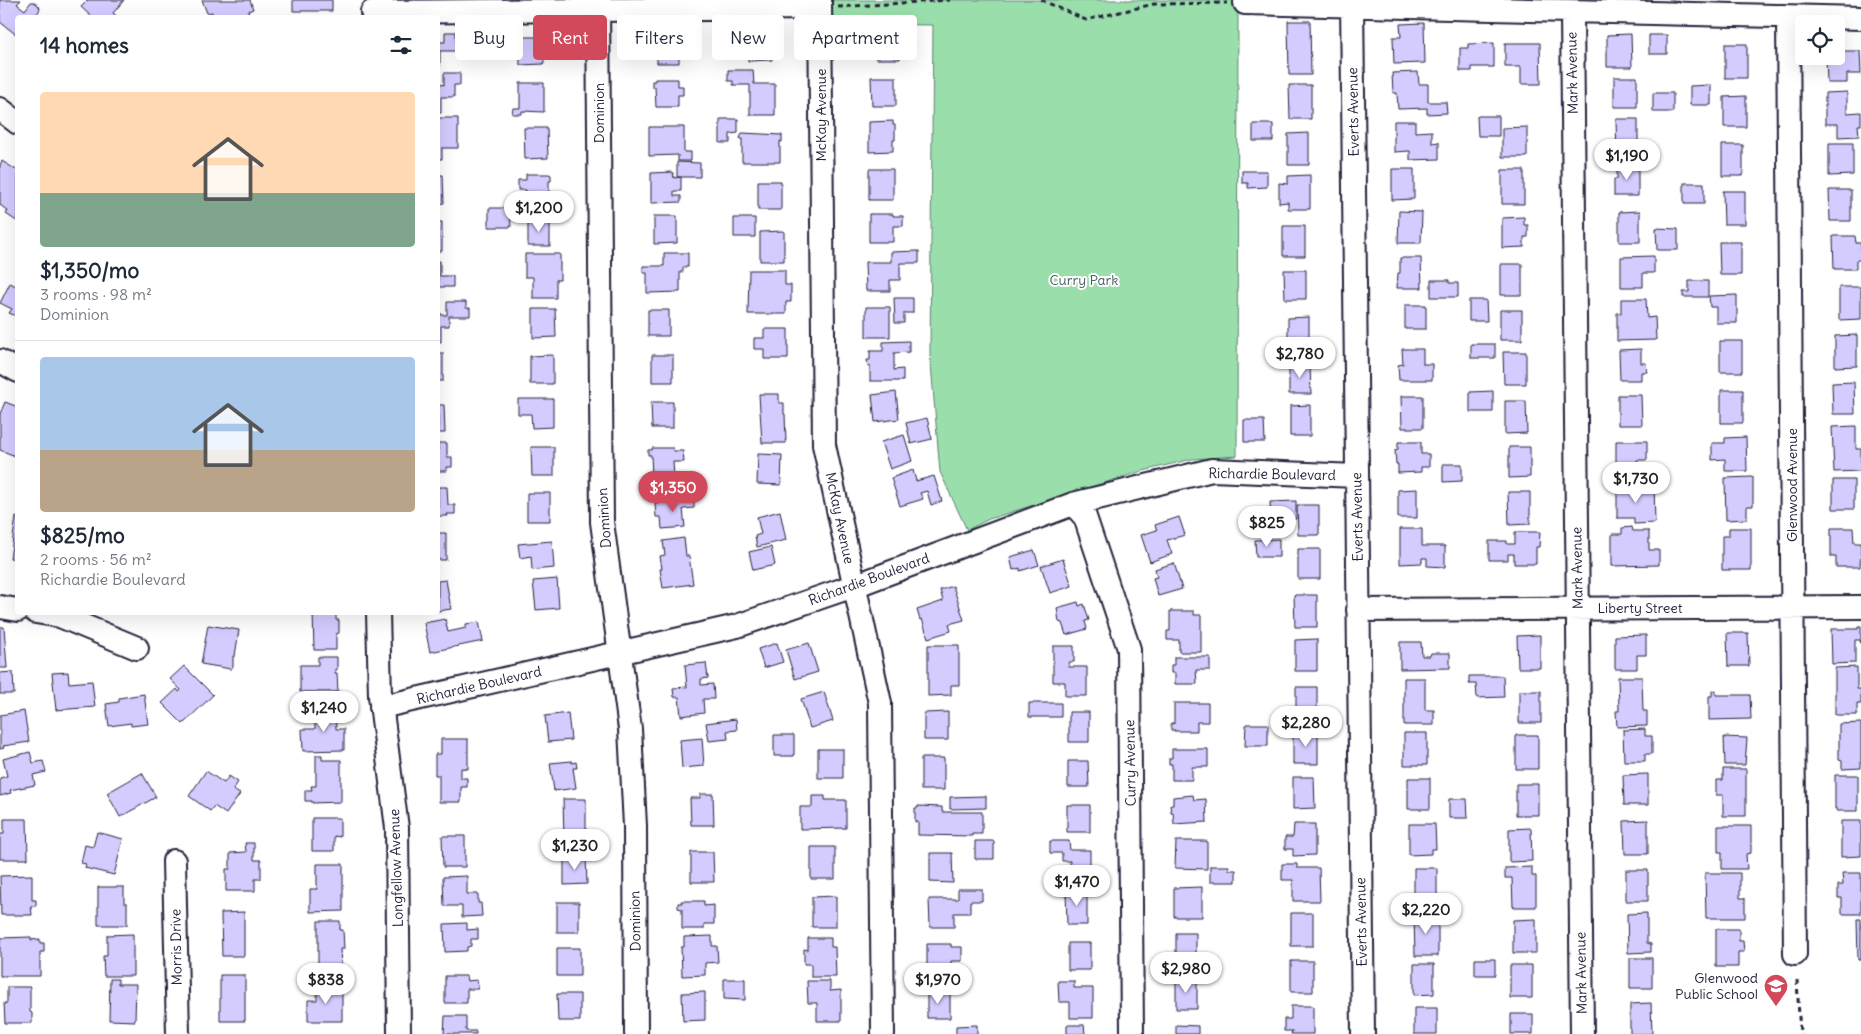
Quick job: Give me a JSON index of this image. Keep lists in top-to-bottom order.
{
  "streets": {
    "street": [
      "Mark Avenue",
      "Everts Avenue",
      "Dominion",
      "McKay Avenue",
      "Richardie Boulevard",
      "Glenwood Avenue",
      "Liberty Street",
      "Curry Avenue",
      "Longfellow Avenue",
      "Morris Drive"
    ]
  },
  "crossings": [
    ["Mark Avenue", "Liberty Street"],
    ["Everts Avenue", "Richardie Boulevard"],
    ["Everts Avenue", "Liberty Street"],
    ["Dominion", "Richardie Boulevard"],
    ["McKay Avenue", "Richardie Boulevard"],
    ["Richardie Boulevard", "Curry Avenue"],
    ["Richardie Boulevard", "Longfellow Avenue"],
    ["Glenwood Avenue", "Liberty Street"]
  ],
  "parks": ["Curry Park"],
  "places": {
    "school or university": ["Glenwood Public School"]
  },
  "page": {
    "chip": [
      "Buy",
      "Rent",
      "Filters",
      "New",
      "Apartment"
    ],
    "heading": "14 homes",
    "list": [
      {
        "name": "$1,350/mo",
        "note": "3 rooms · 98 m² · Dominion"
      },
      {
        "name": "$825/mo",
        "note": "2 rooms · 56 m² · Richardie Boulevard"
      }
    ],
    "price": [
      "$1,190",
      "$1,200",
      "$2,780",
      "$1,730",
      "$1,350",
      "$825",
      "$1,240",
      "$2,280",
      "$1,230",
      "$1,470",
      "$2,220",
      "$2,980",
      "$838",
      "$1,970"
    ]
  }
}
